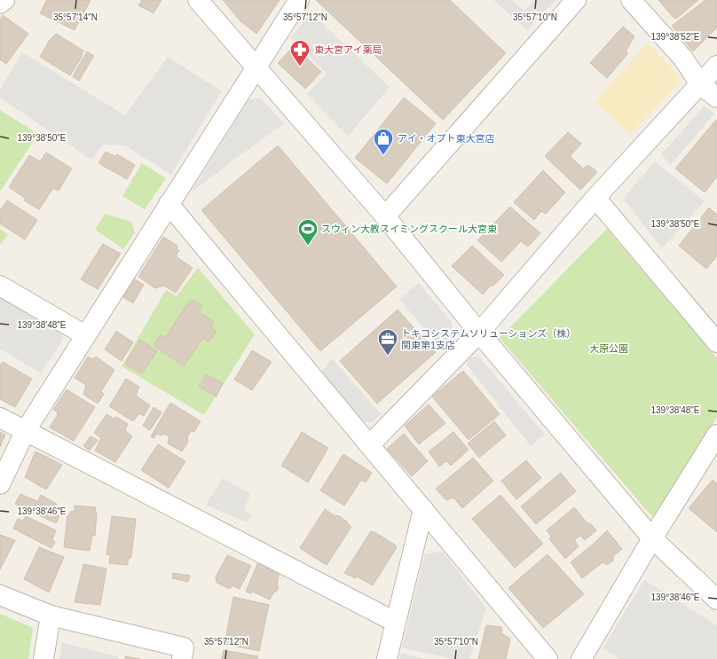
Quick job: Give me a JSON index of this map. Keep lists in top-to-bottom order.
{
  "parks": ["大原公園"],
  "places": {
    "pharmacy": ["東大宮アイ薬局"],
    "shop": ["アイ・オプト東大宮店"],
    "sports": ["スウィン大教スイミングスクール大宮東"],
    "office": ["トキコシステムソリューションズ（株） 関東第1支店"]
  },
  "coordinates": [
    "35°57'14\"N",
    "35°57'12\"N",
    "35°57'10\"N",
    "139°38'52\"E",
    "139°38'50\"E",
    "139°38'48\"E",
    "139°38'46\"E"
  ]
}
